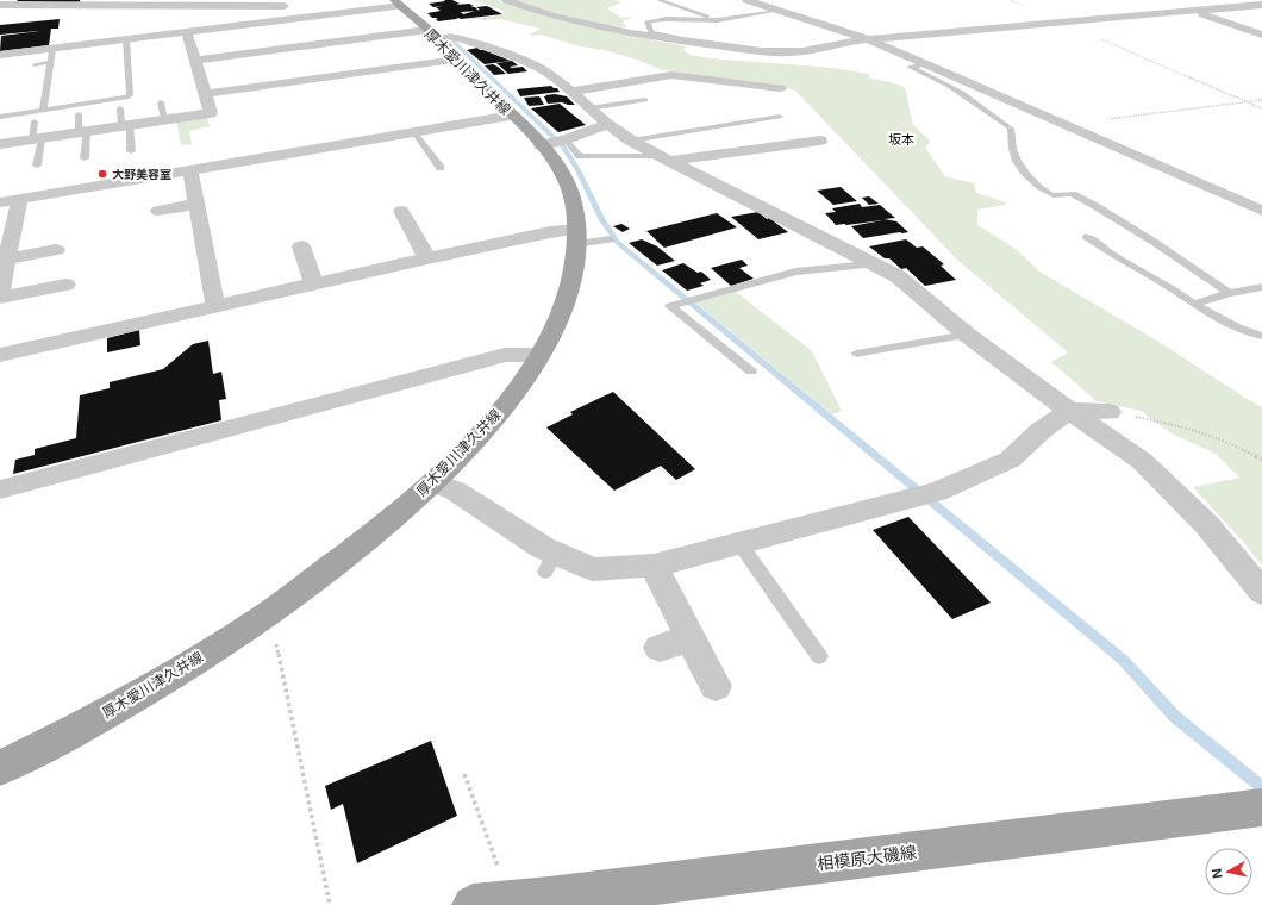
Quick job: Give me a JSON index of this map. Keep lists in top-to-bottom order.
{
  "streets": {
    "main road": ["厚木愛川津久井線", "相模原大磯線"]
  },
  "districts": ["坂本"],
  "places": ["大野美容室"],
  "north": "left"
}
